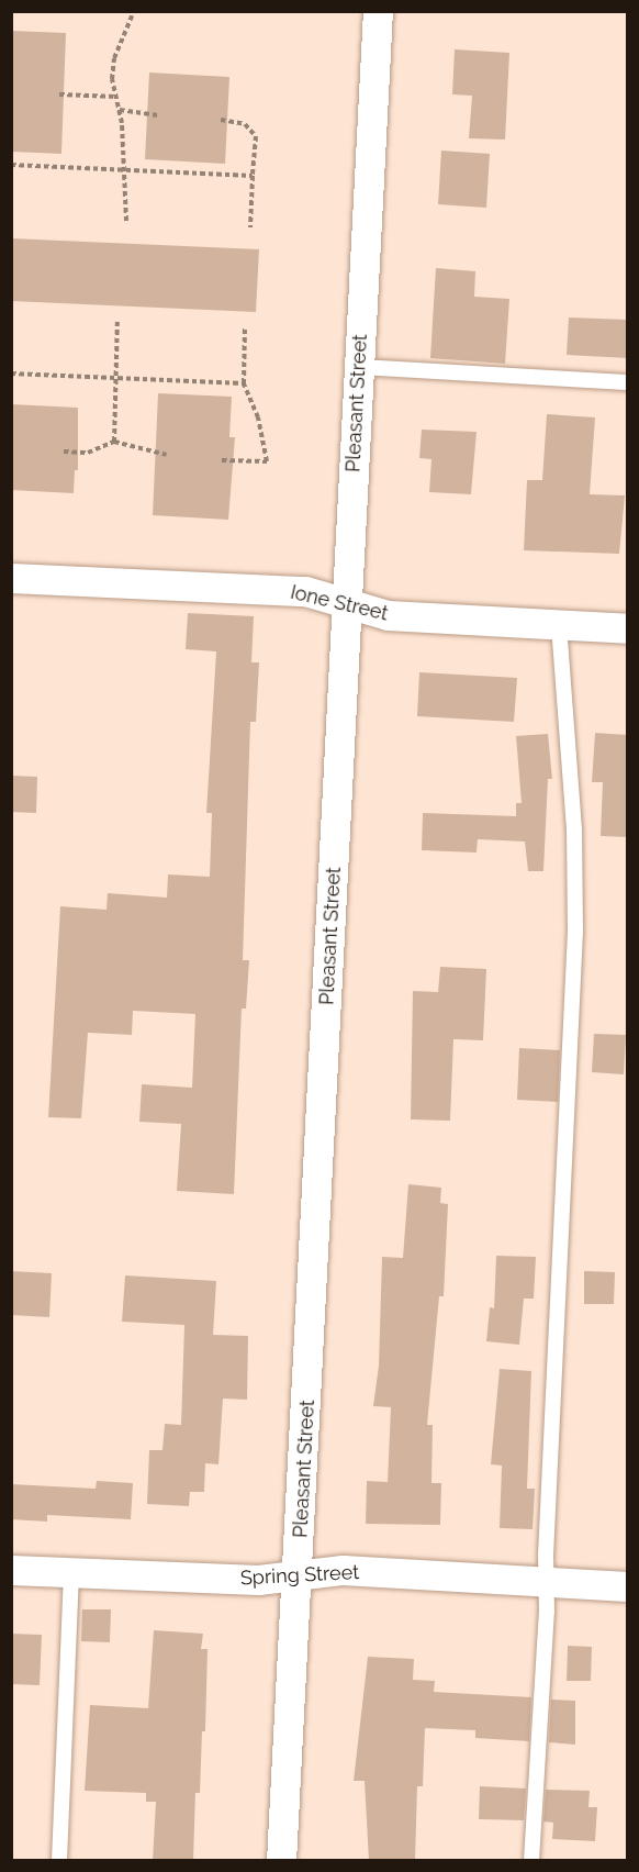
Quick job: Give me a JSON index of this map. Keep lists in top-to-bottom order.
{
  "streets": {
    "street": ["Pleasant Street", "Ione Street", "Spring Street"]
  },
  "crossings": [
    ["Pleasant Street", "Ione Street"],
    ["Pleasant Street", "Spring Street"]
  ]
}
